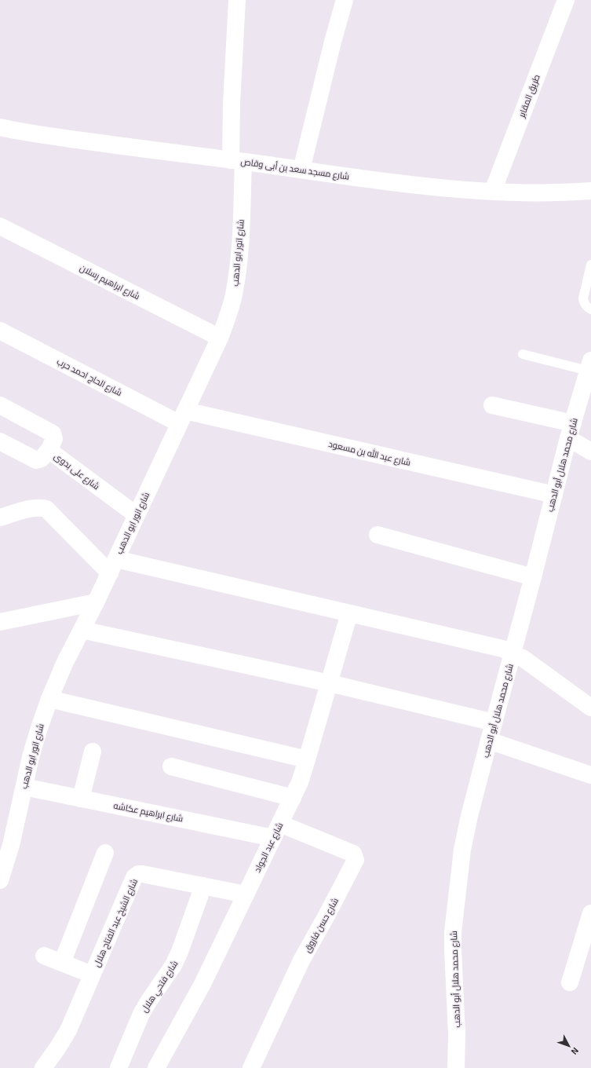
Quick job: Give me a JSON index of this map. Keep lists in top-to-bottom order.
{
  "streets": {
    "street": [
      "طريق المقابر",
      "شارع مسجد سعد بن أبى وقاص",
      "شارع انور ابو الدهب",
      "شارع ابراهيم رسلان",
      "شارع الحاج احمد حرب",
      "شارع عبد الله بن مسعود",
      "شارع محمد هلال أبو الدهب",
      "شارع على بدوى",
      "شارع ابراهيم عكاشه",
      "شارع عبد الجواد",
      "شارع الشيخ عبد الفتاح هلال",
      "شارع حسن فاروق",
      "شارع فتحي هلال"
    ]
  },
  "crossings": [
    ["طريق المقابر", "شارع مسجد سعد بن أبى وقاص"],
    ["شارع مسجد سعد بن أبى وقاص", "شارع انور ابو الدهب"],
    ["شارع انور ابو الدهب", "شارع ابراهيم رسلان"],
    ["شارع انور ابو الدهب", "شارع الحاج احمد حرب"],
    ["شارع انور ابو الدهب", "شارع عبد الله بن مسعود"],
    ["شارع انور ابو الدهب", "شارع على بدوى"],
    ["شارع انور ابو الدهب", "شارع ابراهيم عكاشه"],
    ["شارع الحاج احمد حرب", "شارع عبد الله بن مسعود"],
    ["شارع عبد الله بن مسعود", "شارع محمد هلال أبو الدهب"],
    ["شارع ابراهيم عكاشه", "شارع عبد الجواد"],
    ["شارع ابراهيم عكاشه", "شارع حسن فاروق"],
    ["شارع عبد الجواد", "شارع الشيخ عبد الفتاح هلال"],
    ["شارع عبد الجواد", "شارع حسن فاروق"],
    ["شارع الشيخ عبد الفتاح هلال", "شارع فتحي هلال"]
  ],
  "north": "bottom right"
}
